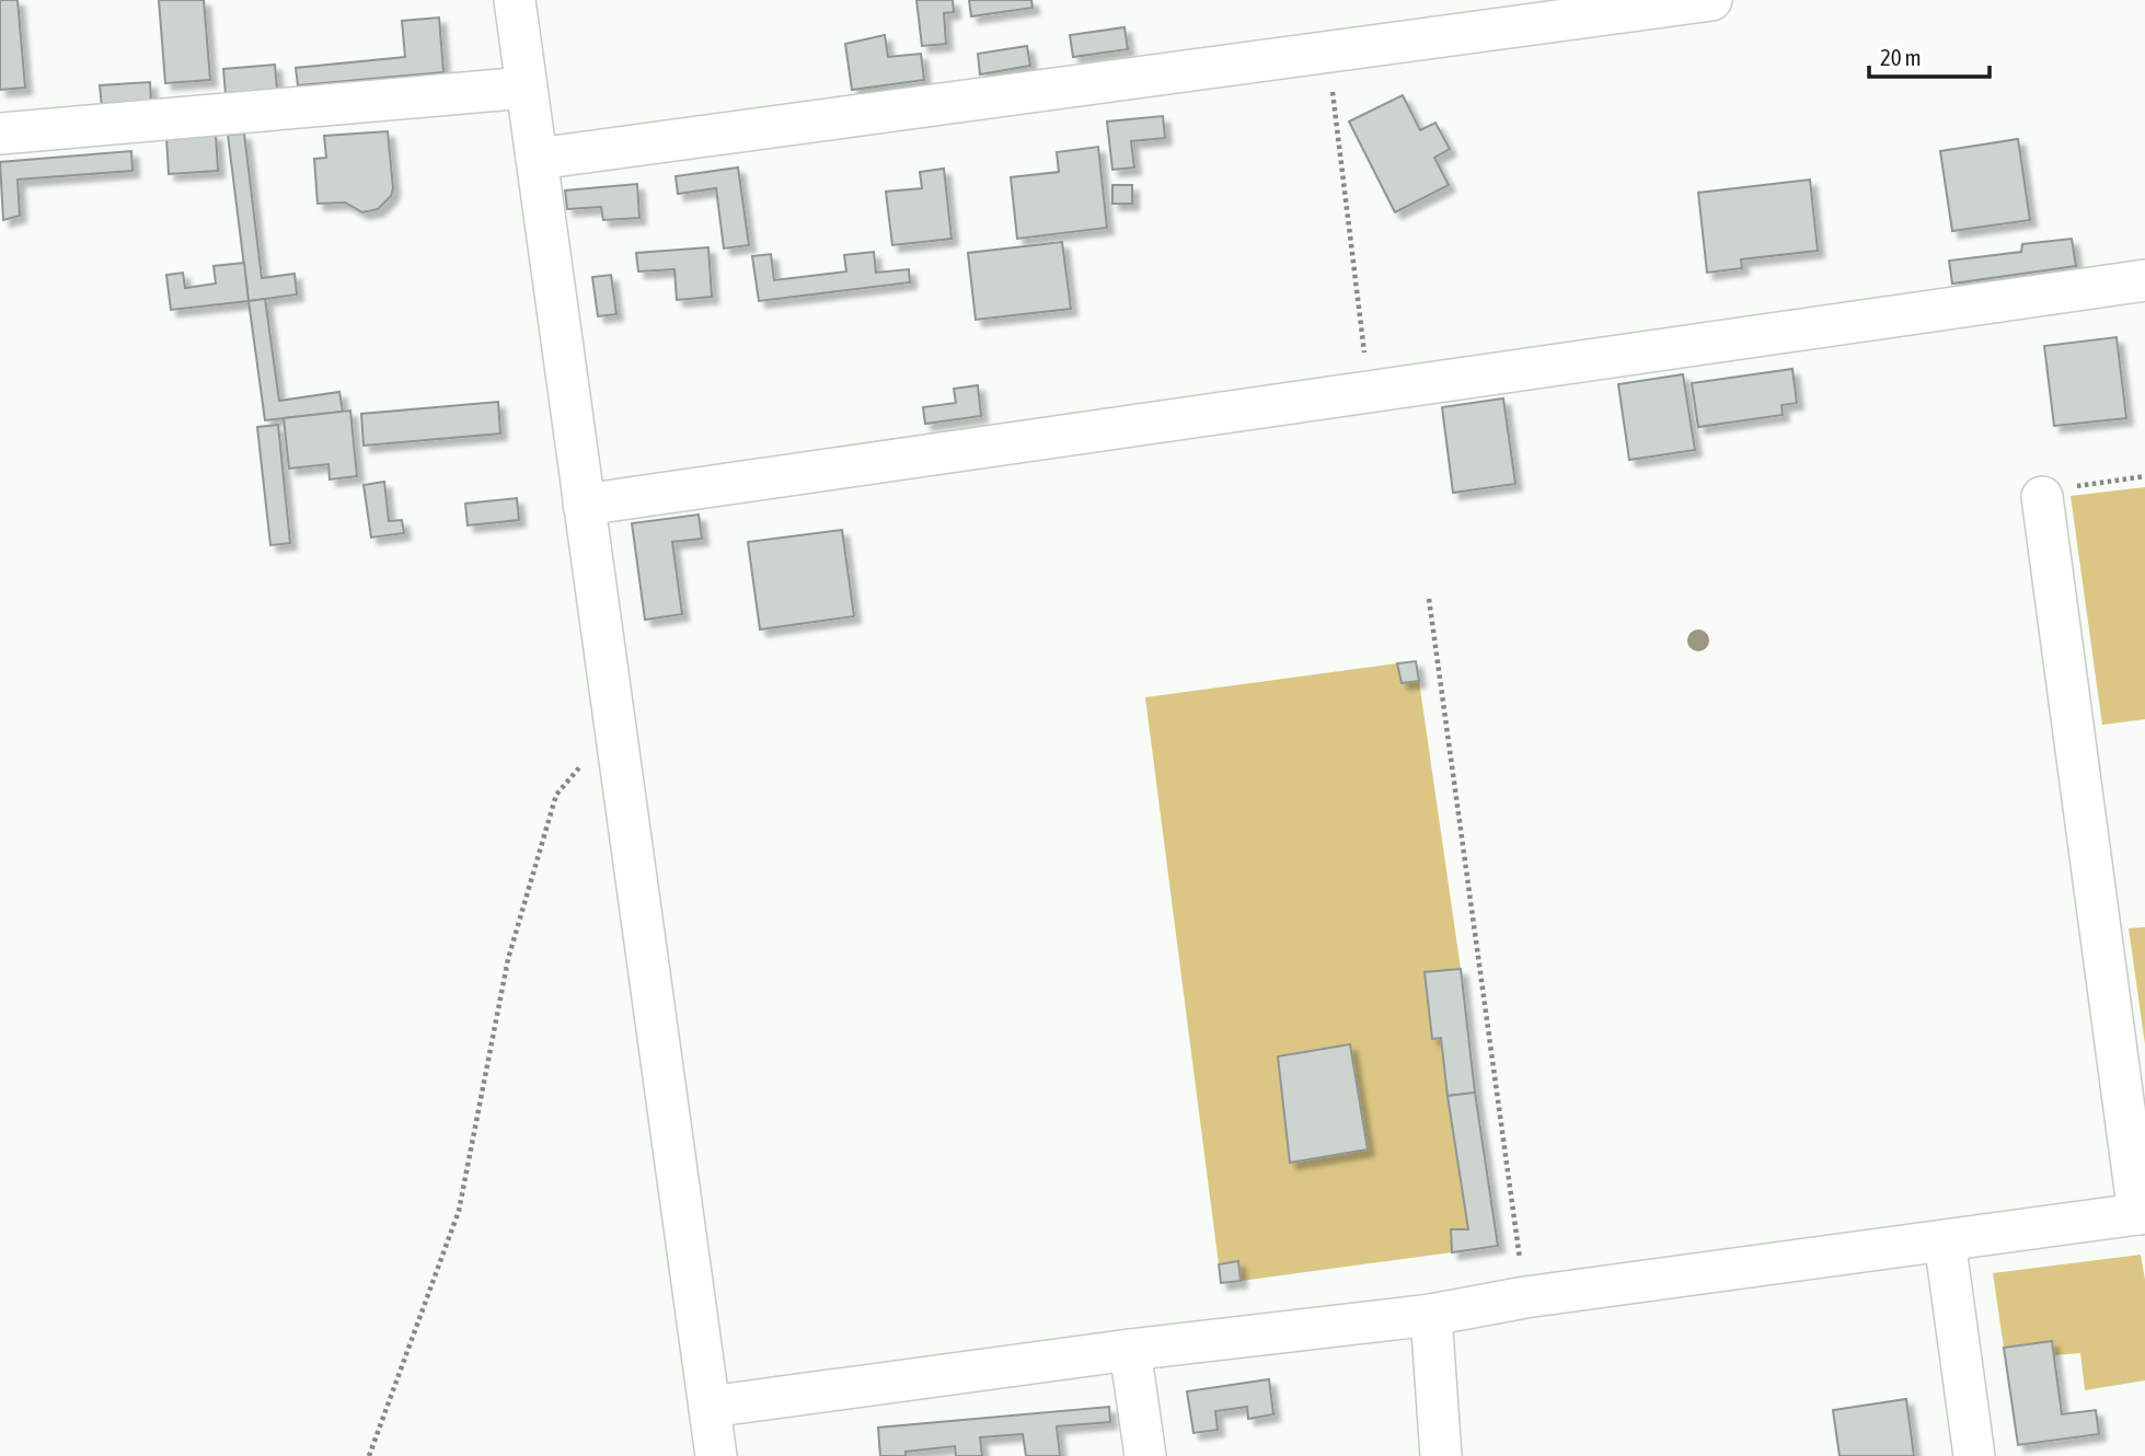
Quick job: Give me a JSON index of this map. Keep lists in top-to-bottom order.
{
  "scale_bar": "20 m"
}
